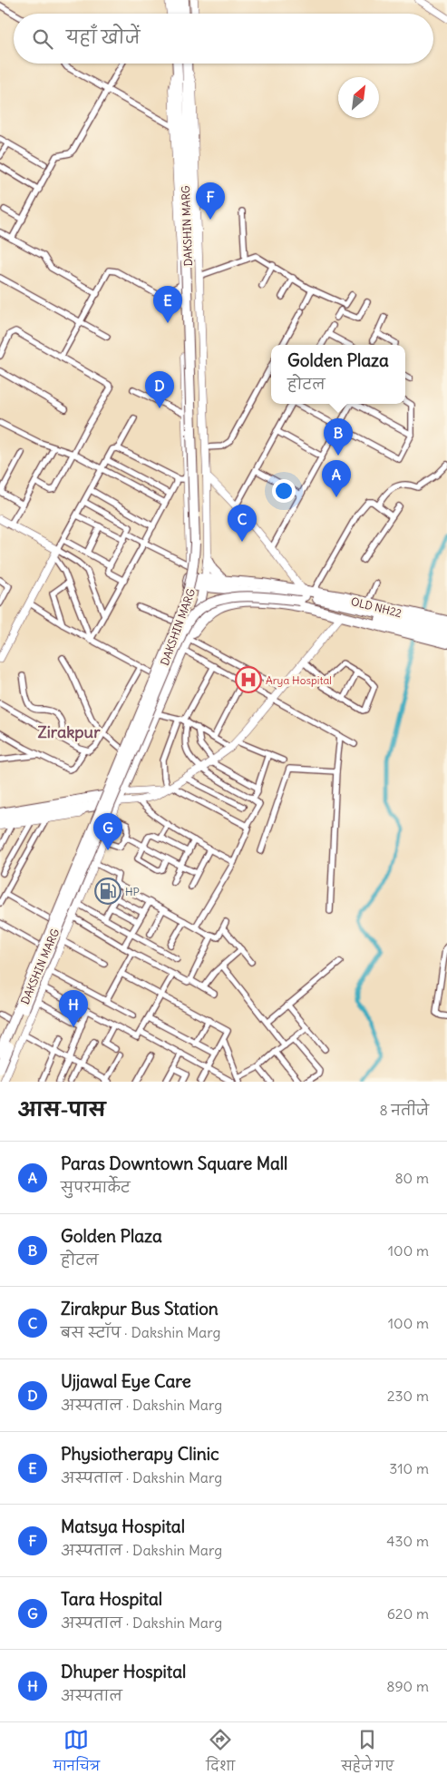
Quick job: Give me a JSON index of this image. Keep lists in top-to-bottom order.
{
  "streets": {
    "highway": ["DAKSHIN MARG", "OLD NH22"]
  },
  "crossings": [
    ["DAKSHIN MARG", "OLD NH22"]
  ],
  "districts": ["Zirakpur"],
  "places": {
    "hospital": ["Arya Hospital"],
    "fuel station": ["HP"]
  },
  "north": "top right",
  "page": {
    "search": "यहाँ खोजें",
    "pins": [
      "F",
      "E",
      "D",
      "B",
      "A",
      "C",
      "G",
      "H"
    ],
    "popup": ["Golden Plaza", "होटल"],
    "heading": ["आस-पास", "8 नतीजे"],
    "list": [
      {
        "mark": "A",
        "name": "Paras Downtown Square Mall",
        "note": "सुपरमार्केट",
        "value": "80 m"
      },
      {
        "mark": "B",
        "name": "Golden Plaza",
        "note": "होटल",
        "value": "100 m"
      },
      {
        "mark": "C",
        "name": "Zirakpur Bus Station",
        "note": "बस स्टॉप · Dakshin Marg",
        "value": "100 m"
      },
      {
        "mark": "D",
        "name": "Ujjawal Eye Care",
        "note": "अस्पताल · Dakshin Marg",
        "value": "230 m"
      },
      {
        "mark": "E",
        "name": "Physiotherapy Clinic",
        "note": "अस्पताल · Dakshin Marg",
        "value": "310 m"
      },
      {
        "mark": "F",
        "name": "Matsya Hospital",
        "note": "अस्पताल · Dakshin Marg",
        "value": "430 m"
      },
      {
        "mark": "G",
        "name": "Tara Hospital",
        "note": "अस्पताल · Dakshin Marg",
        "value": "620 m"
      },
      {
        "mark": "H",
        "name": "Dhuper Hospital",
        "note": "अस्पताल",
        "value": "890 m"
      }
    ],
    "nav": ["मानचित्र", "दिशा", "सहेजे गए"]
  }
}
